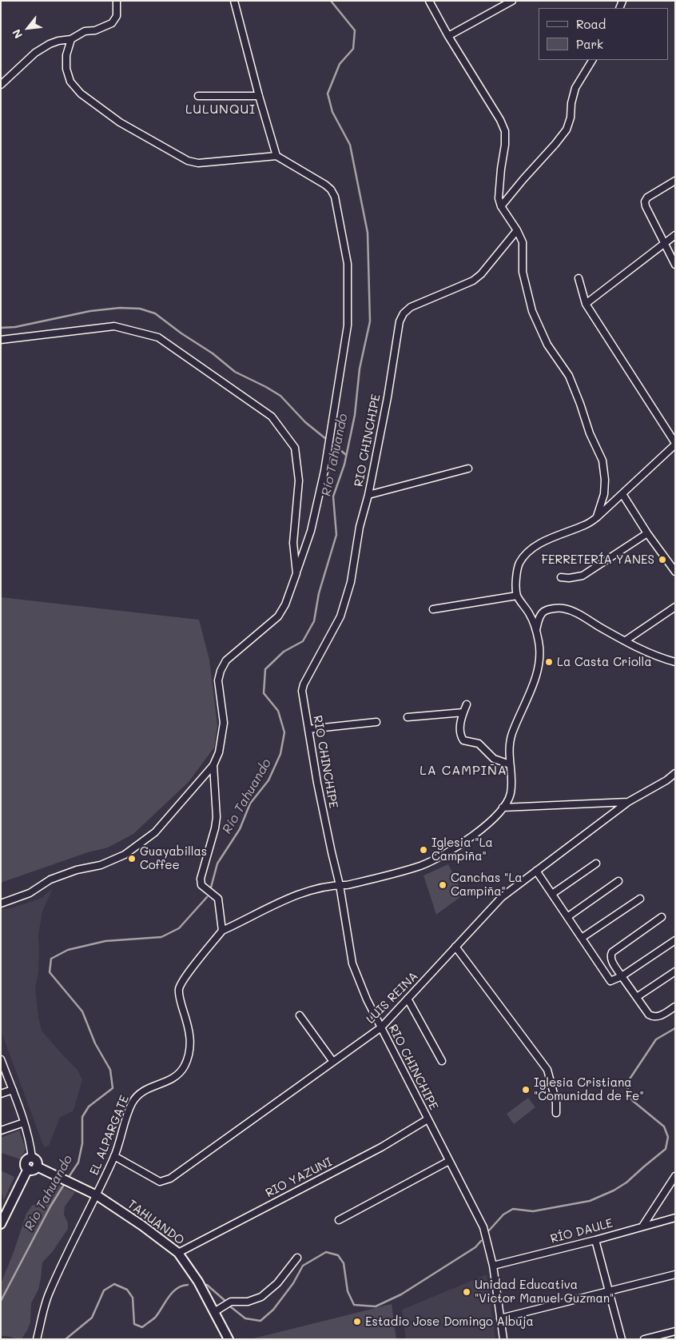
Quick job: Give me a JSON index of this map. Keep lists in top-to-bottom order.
{
  "streets": {
    "street": [
      "RIO CHINCHIPE",
      "LUIS REINA",
      "EL ALPARGATE",
      "RIO YAZUNI",
      "TAHUANDO",
      "RÍO DAULE"
    ]
  },
  "crossings": [
    ["RIO CHINCHIPE", "LUIS REINA"],
    ["RIO CHINCHIPE", "RIO YAZUNI"],
    ["RIO CHINCHIPE", "RÍO DAULE"],
    ["LUIS REINA", "EL ALPARGATE"],
    ["EL ALPARGATE", "TAHUANDO"],
    ["RIO YAZUNI", "TAHUANDO"]
  ],
  "districts": ["LULUNQUI", "LA CAMPIÑA"],
  "water": ["Río Tahuando"],
  "places": [
    "FERRETERÍA YANES",
    "La Casta Criolla",
    "Iglesia \"La Campiña\"",
    "Guayabillas Coffee",
    "Canchas \"La Campiña\"",
    "Iglesia Cristiana \"Comunidad de Fe\"",
    "Unidad Educativa \"Victor Manuel Guzman\"",
    "Estadio Jose Domingo Albuja"
  ],
  "legend": ["Road", "Park"],
  "north": "bottom left"
}
